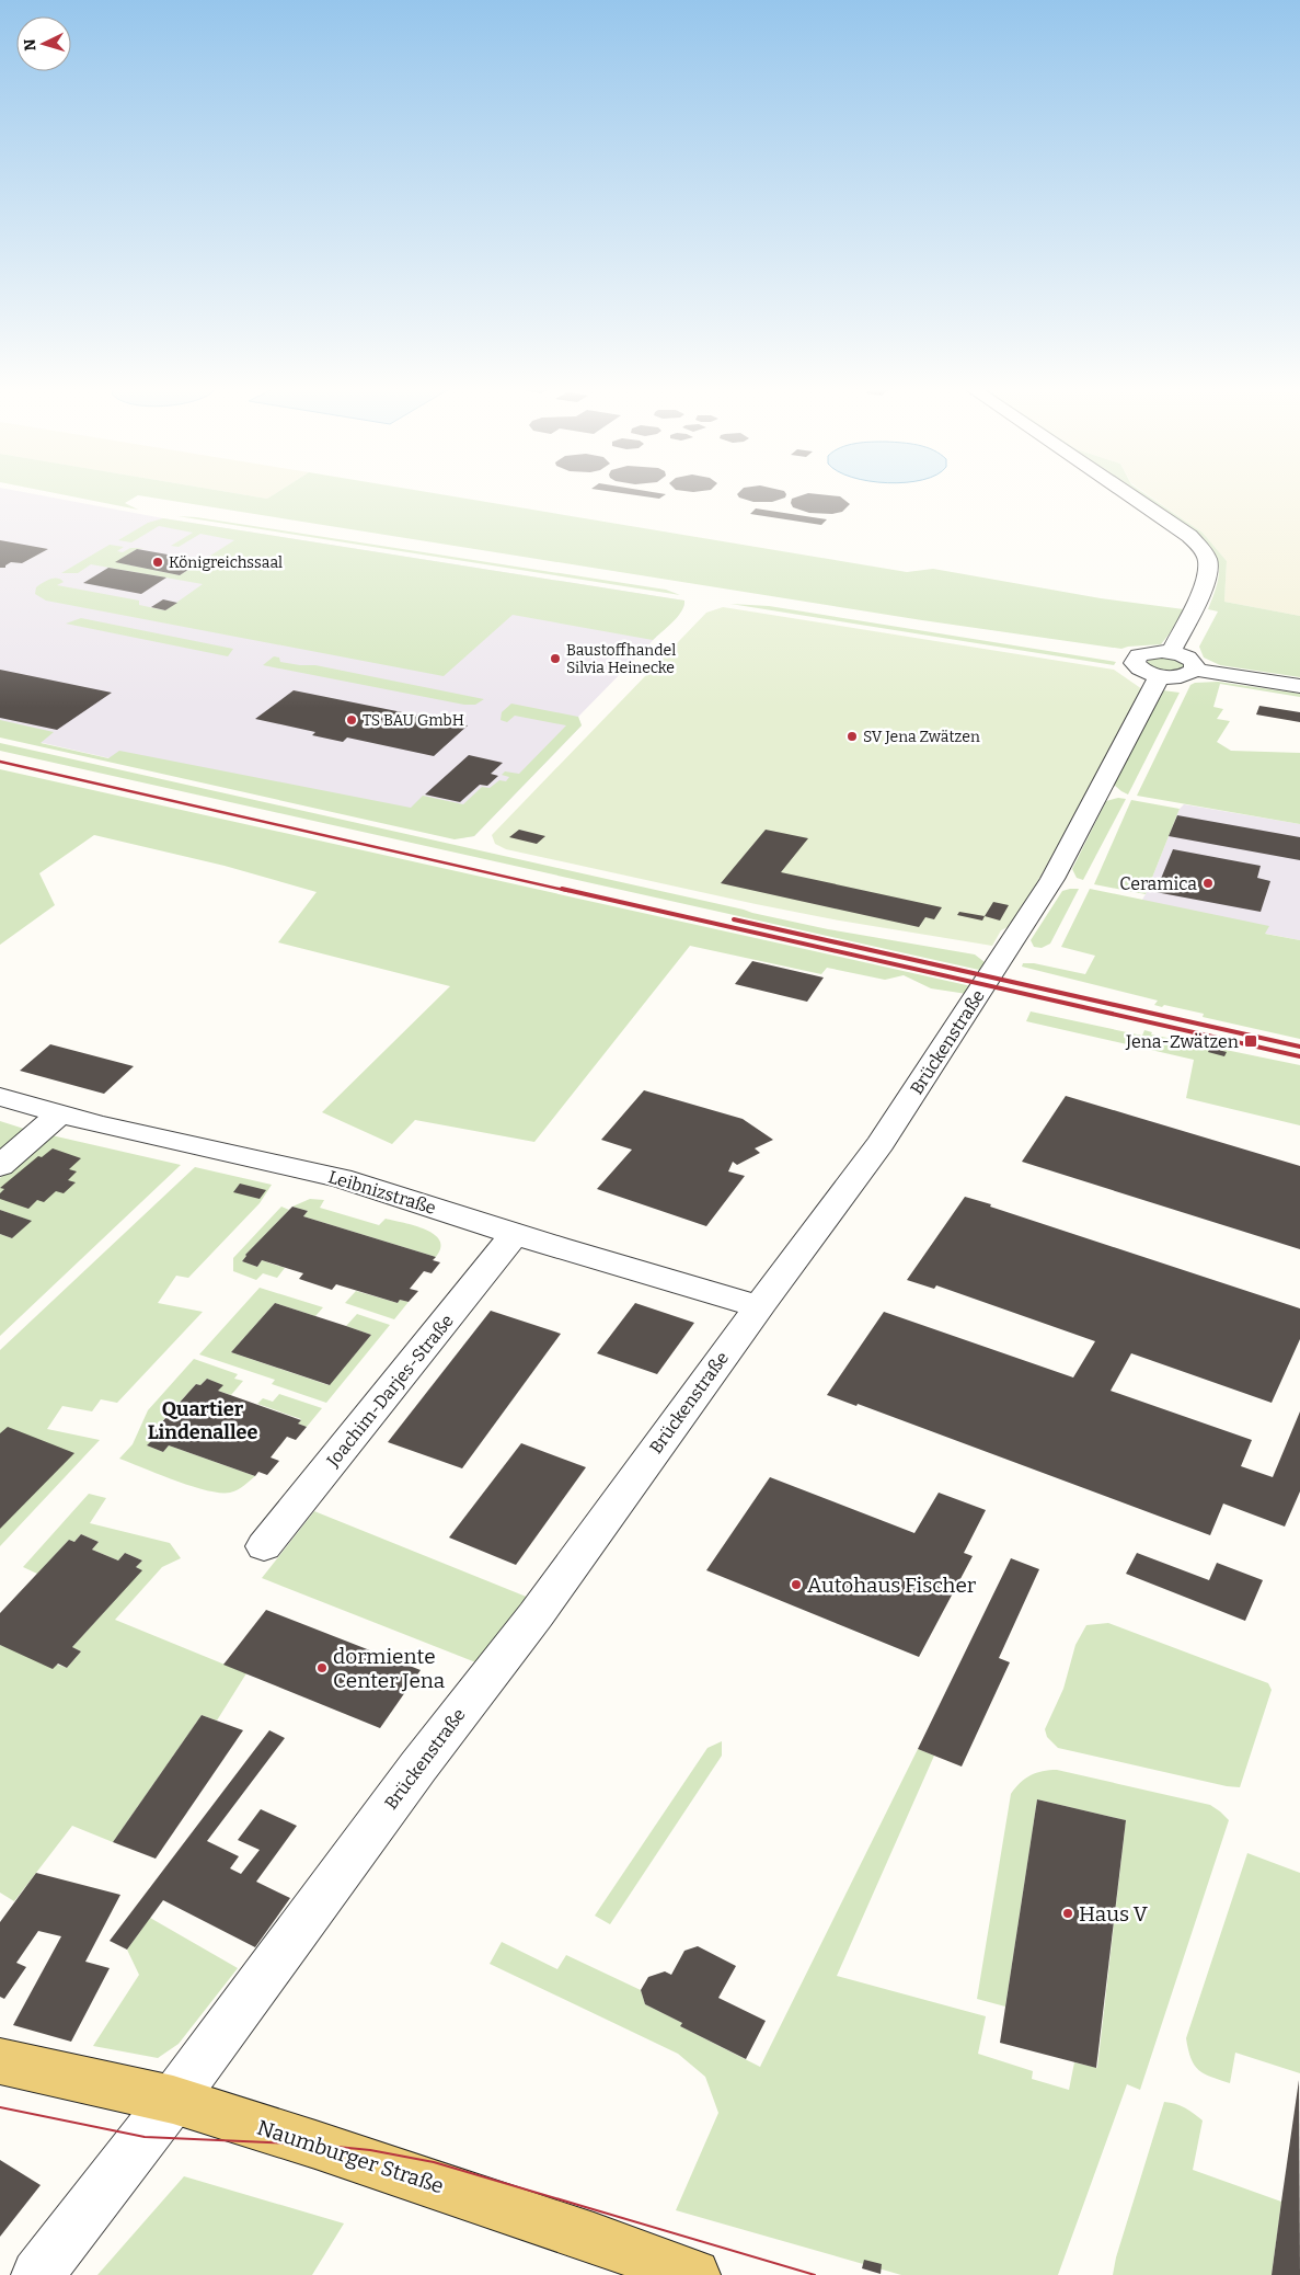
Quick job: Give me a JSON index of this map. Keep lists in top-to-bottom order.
{
  "streets": {
    "main road": ["Naumburger Straße"],
    "street": ["Brückenstraße", "Leibnizstraße", "Joachim-Darjes-Straße"]
  },
  "crossings": [
    ["Brückenstraße", "Leibnizstraße"],
    ["Brückenstraße", "Naumburger Straße"],
    ["Leibnizstraße", "Joachim-Darjes-Straße"]
  ],
  "districts": ["Quartier Lindenallee"],
  "places": {
    "other": [
      "Königreichssaal",
      "Baustoffhandel Silvia Heinecke",
      "TS BAU GmbH",
      "SV Jena Zwätzen",
      "Ceramica",
      "Autohaus Fischer",
      "dormiente Center Jena",
      "Haus V"
    ],
    "transit": ["Jena-Zwätzen"]
  },
  "north": "left"
}
